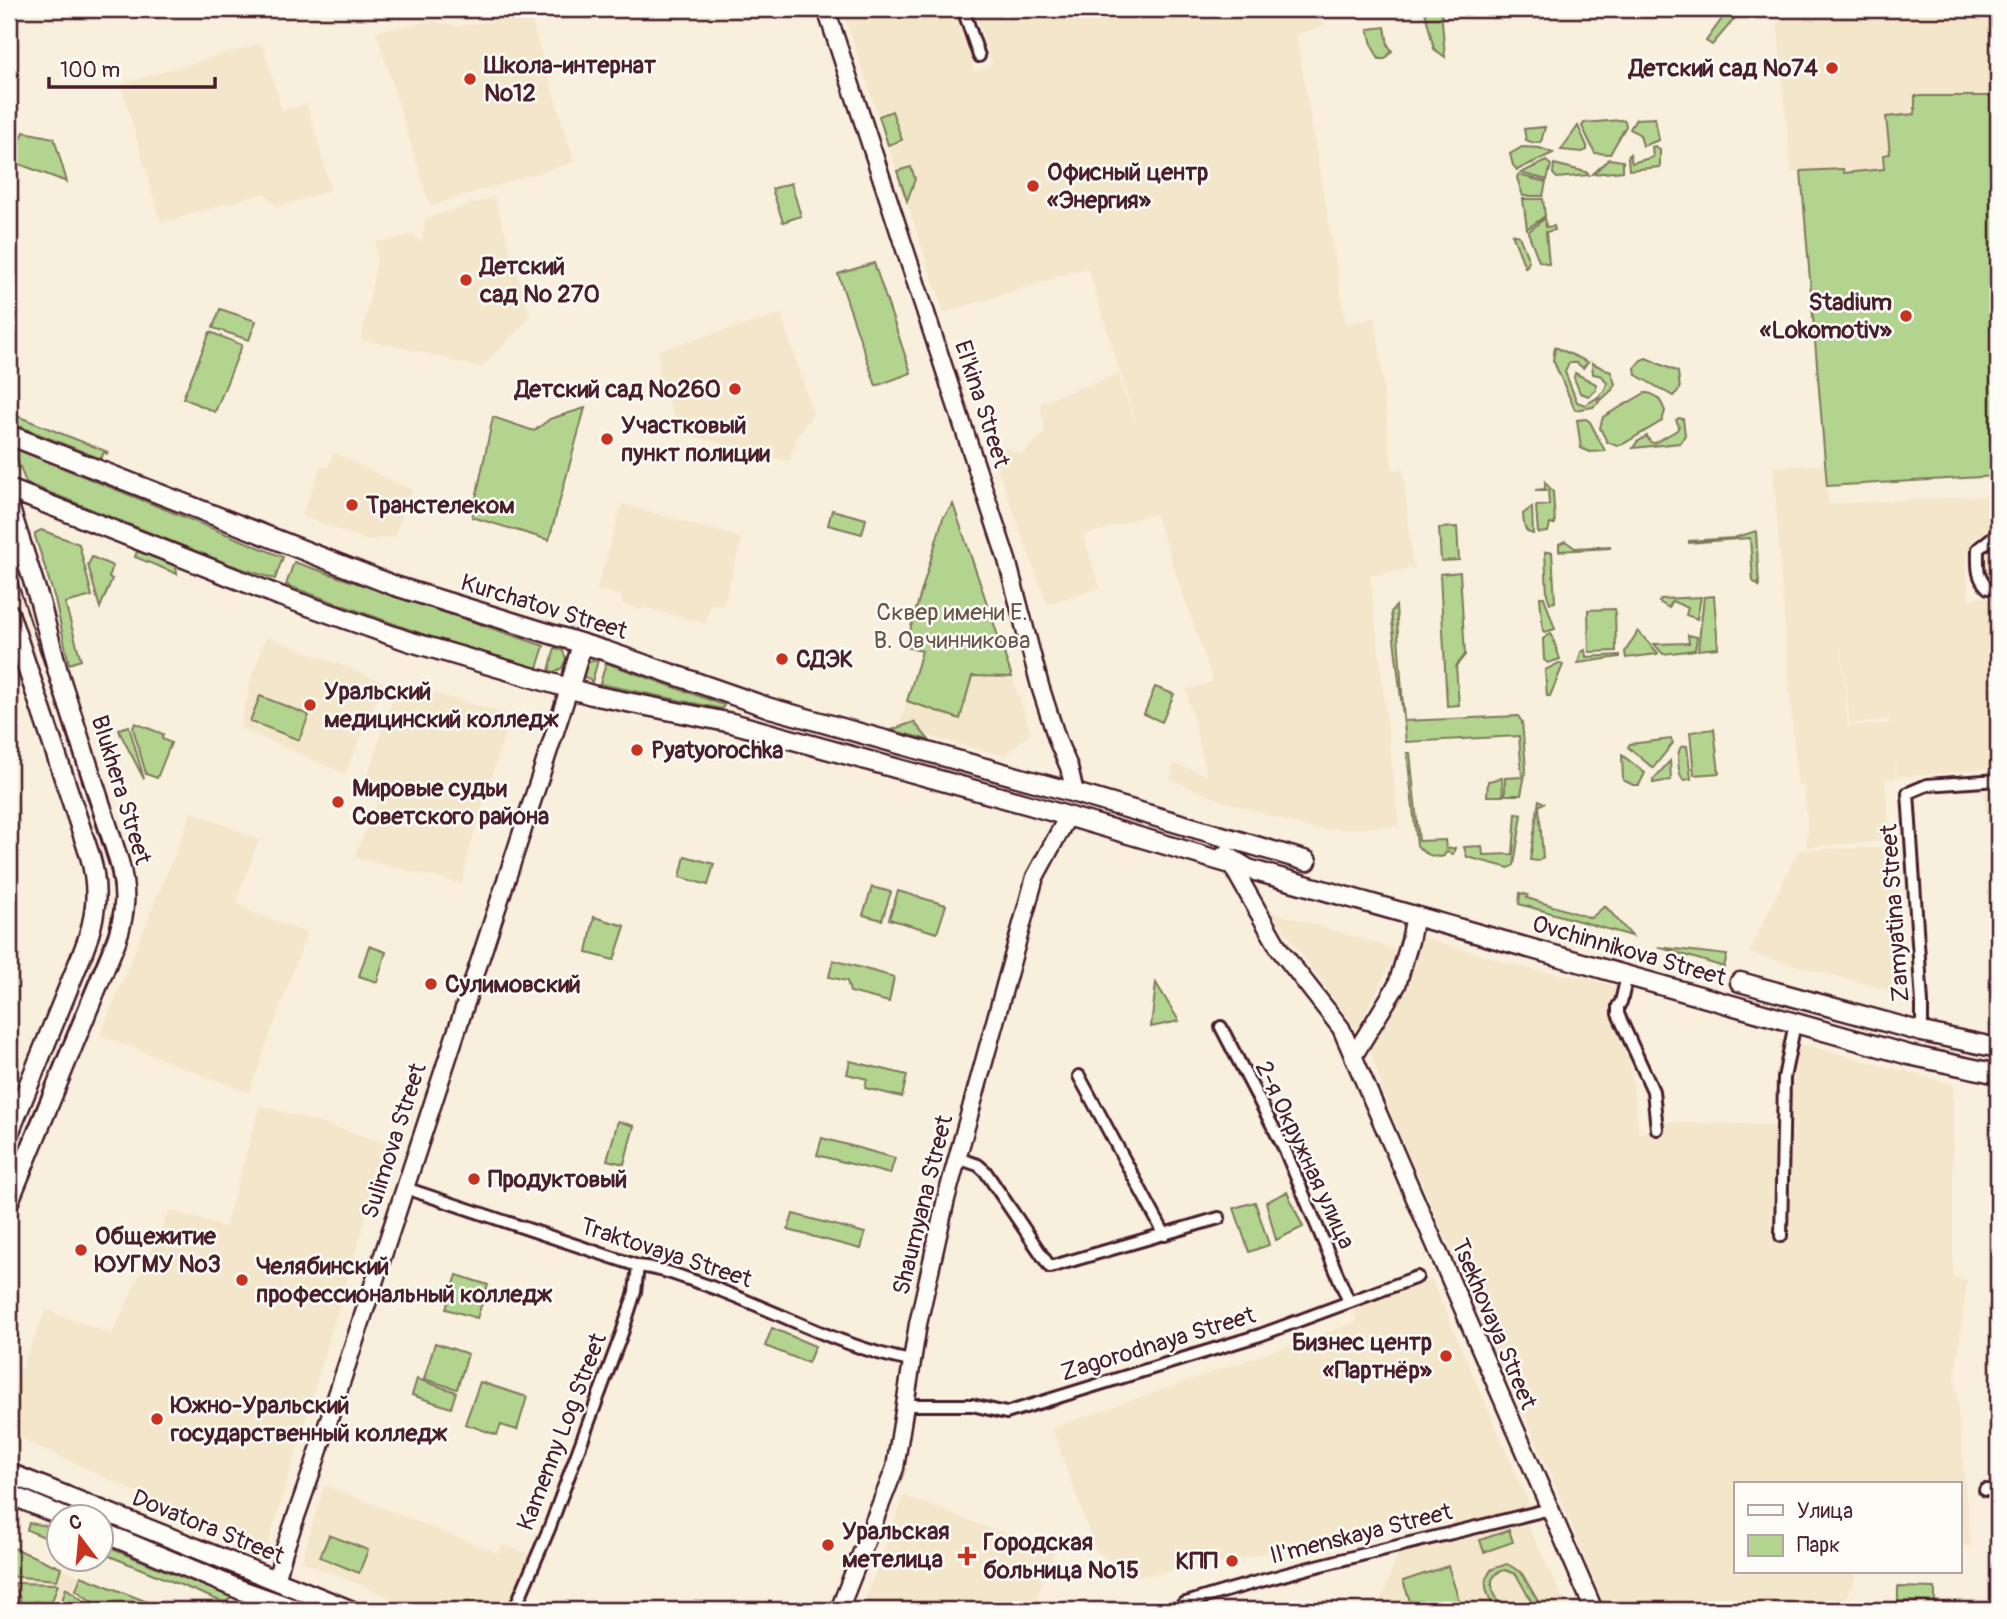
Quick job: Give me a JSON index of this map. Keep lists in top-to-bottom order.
{
  "streets": {
    "main road": [
      "El'kina Street",
      "Kurchatov Street",
      "Blukhera Street",
      "Ovchinnikova Street",
      "Sulimova Street",
      "Shaumyana Street",
      "Tsekhovaya Street",
      "Dovatora Street"
    ],
    "street": [
      "Zamyatina Street",
      "2-я Окружная улица",
      "Traktovaya Street",
      "Zagorodnaya Street",
      "Kamenny Log Street",
      "Il'menskaya Street"
    ]
  },
  "crossings": [
    ["El'kina Street", "Kurchatov Street"],
    ["Zamyatina Street", "Ovchinnikova Street"],
    ["Ovchinnikova Street", "Shaumyana Street"],
    ["Ovchinnikova Street", "Tsekhovaya Street"],
    ["Sulimova Street", "Traktovaya Street"],
    ["Sulimova Street", "Dovatora Street"],
    ["2-я Окружная улица", "Zagorodnaya Street"],
    ["Shaumyana Street", "Traktovaya Street"],
    ["Shaumyana Street", "Zagorodnaya Street"],
    ["Traktovaya Street", "Kamenny Log Street"],
    ["Tsekhovaya Street", "Il'menskaya Street"]
  ],
  "parks": ["Сквер имени Е. В. Овчинникова"],
  "places": {
    "other": [
      "Детский сад №74",
      "Школа-интернат №12",
      "Офисный центр «Энергия»",
      "Детский сад № 270",
      "Stadium «Lokomotiv»",
      "Детский сад №260",
      "Участковый пункт полиции",
      "Транстелеком",
      "СДЭК",
      "Уральский медицинский колледж",
      "Pyatyorochka",
      "Мировые судьи Советского района",
      "Сулимовский",
      "Продуктовый",
      "Общежитие ЮУГМУ №3",
      "Челябинский профессиональный колледж",
      "Бизнес центр «Партнёр»",
      "Южно-Уральский государственный колледж",
      "Уральская метелица",
      "КПП"
    ],
    "health": ["Городская больница №15"]
  },
  "legend": ["Улица", "Парк"],
  "scale_bar": "100 m",
  "north": "top"
}
